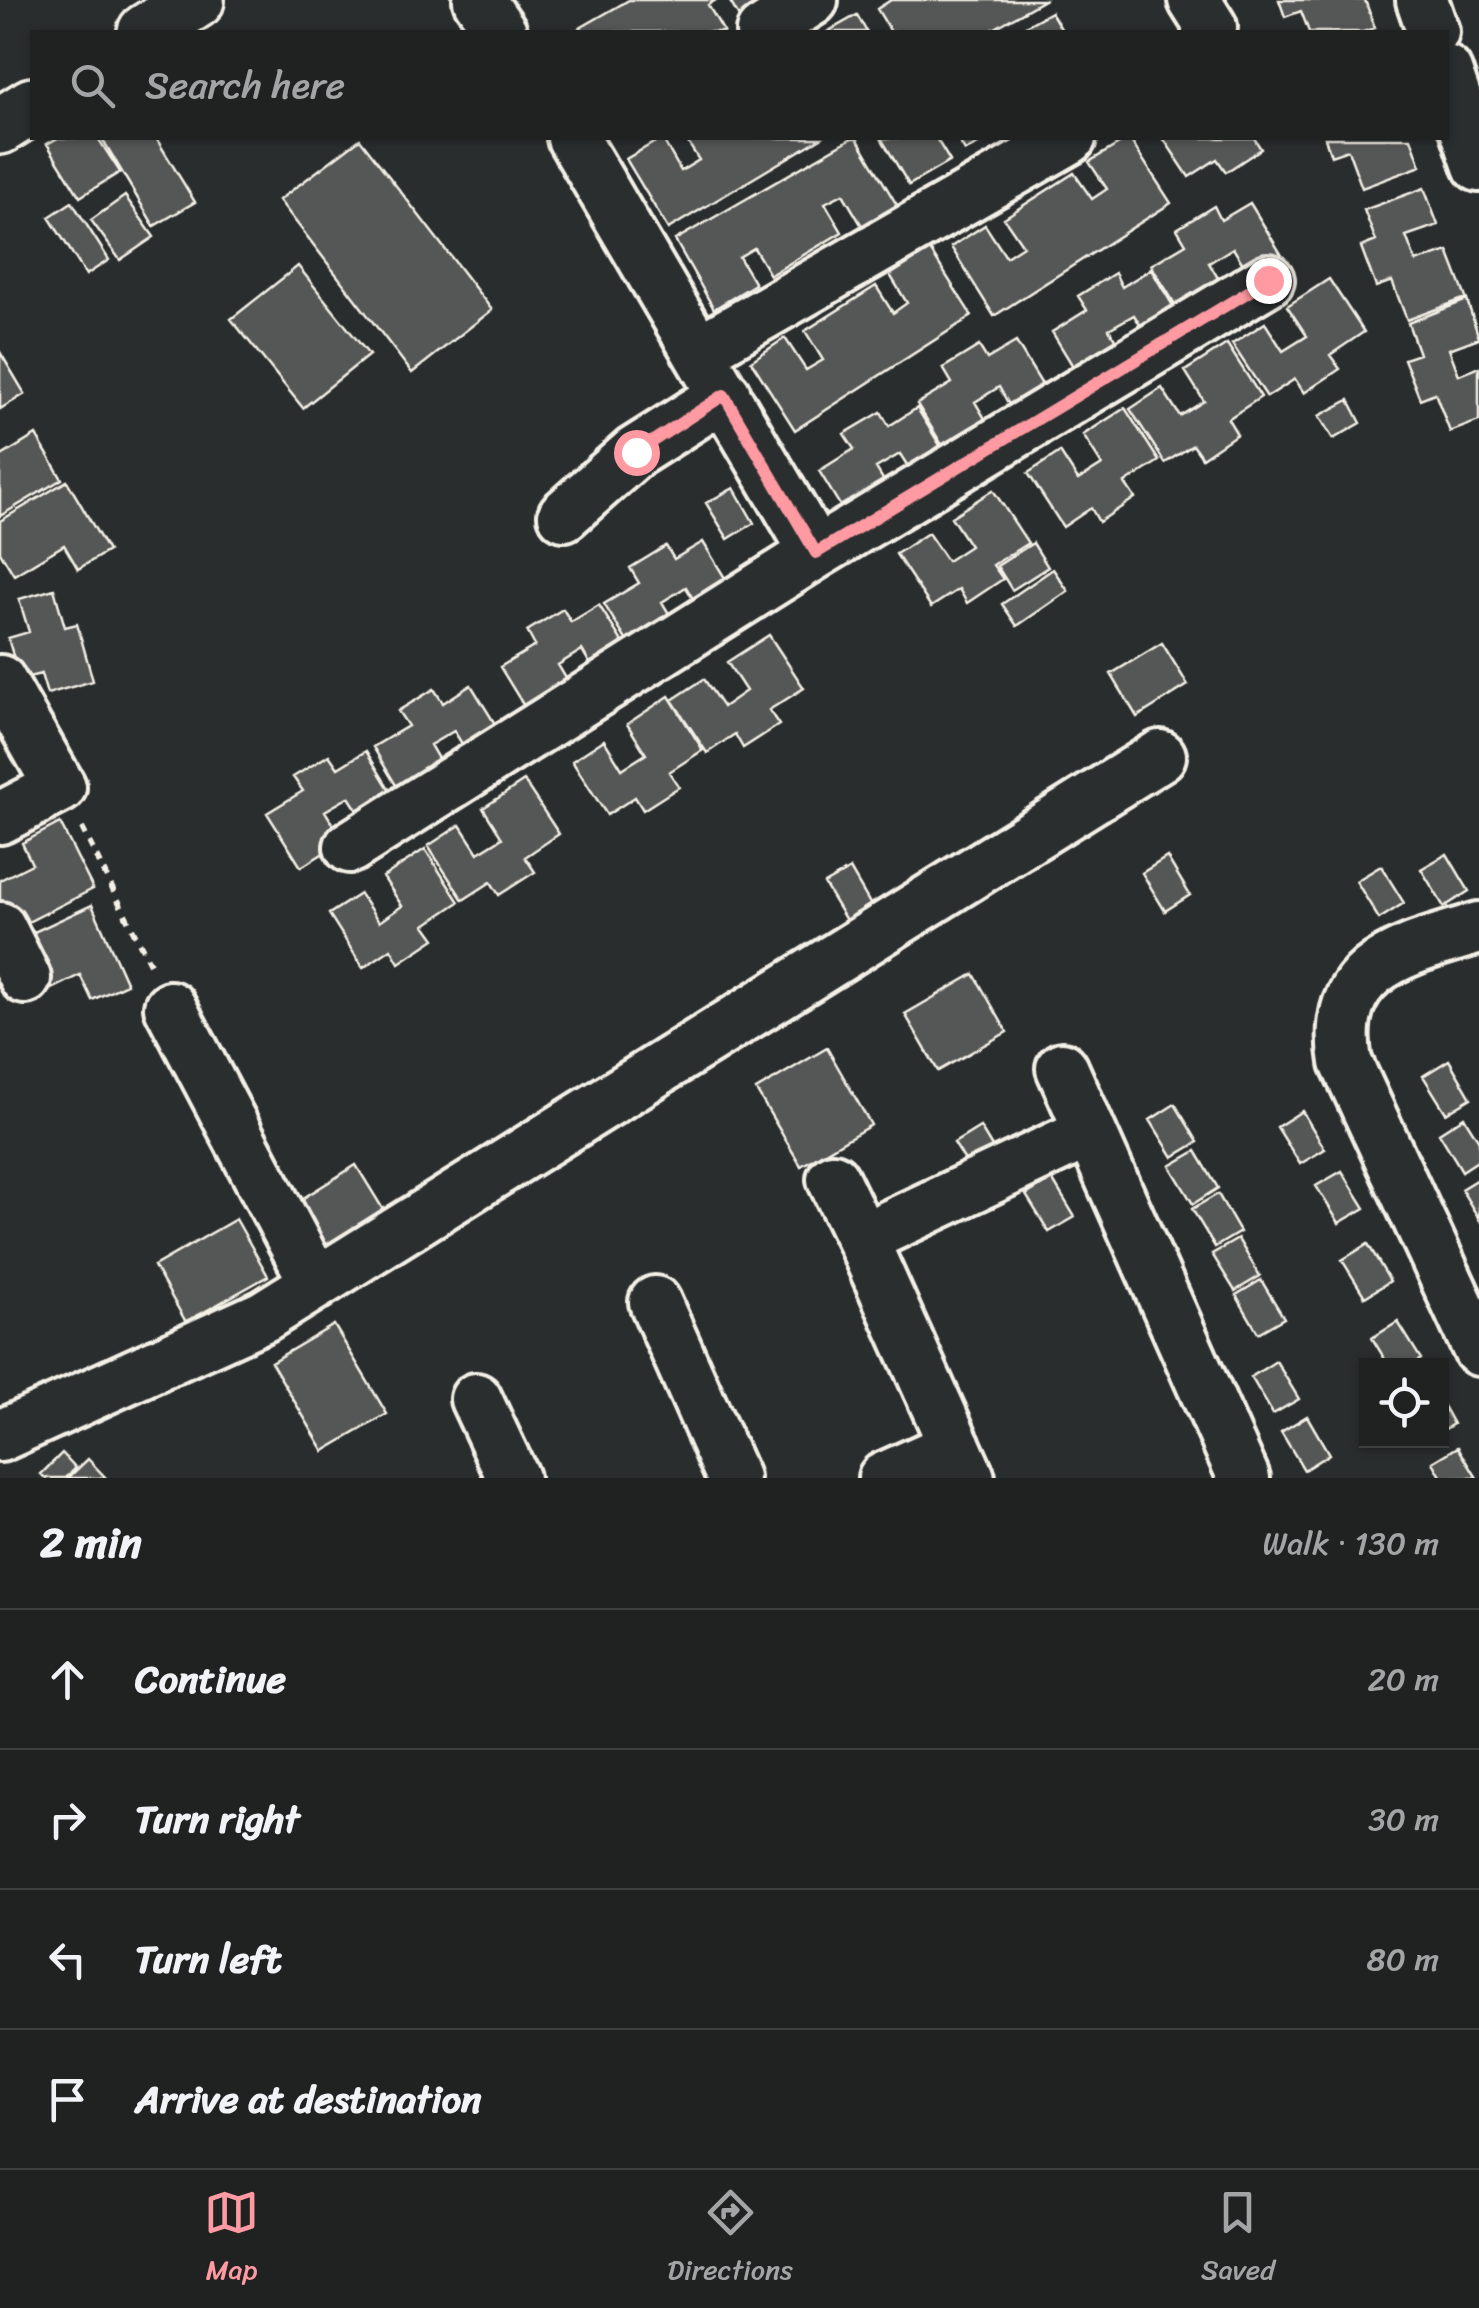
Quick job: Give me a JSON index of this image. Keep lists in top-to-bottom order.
{
  "page": {
    "search": "Search here",
    "heading": ["2 min", "Walk · 130 m"],
    "list": [
      ["Continue", "20 m"],
      ["Turn right", "30 m"],
      ["Turn left", "80 m"],
      "Arrive at destination"
    ],
    "nav": ["Map", "Directions", "Saved"]
  }
}
